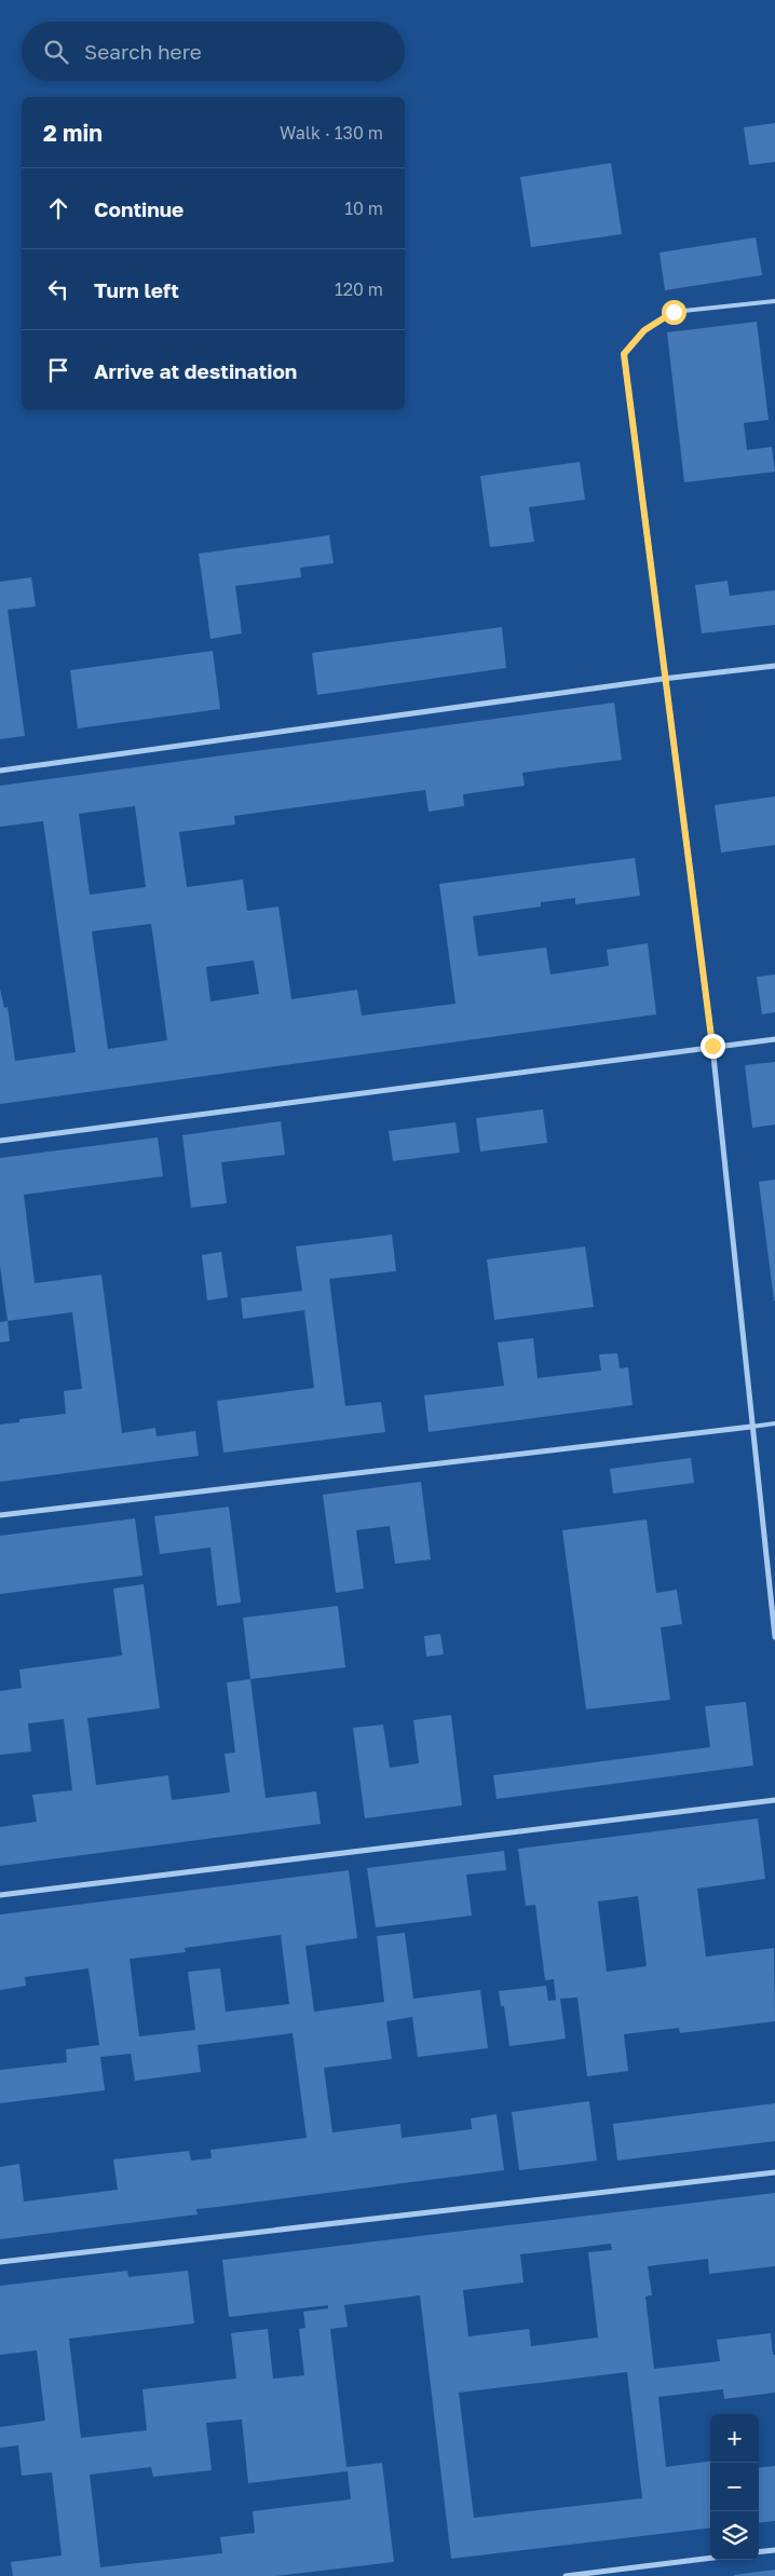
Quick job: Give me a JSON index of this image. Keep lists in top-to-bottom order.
{
  "page": {
    "search": "Search here",
    "heading": ["2 min", "Walk · 130 m"],
    "list": [
      ["Continue", "10 m"],
      ["Turn left", "120 m"],
      "Arrive at destination"
    ],
    "map_buttons": ["+", "−"]
  }
}
